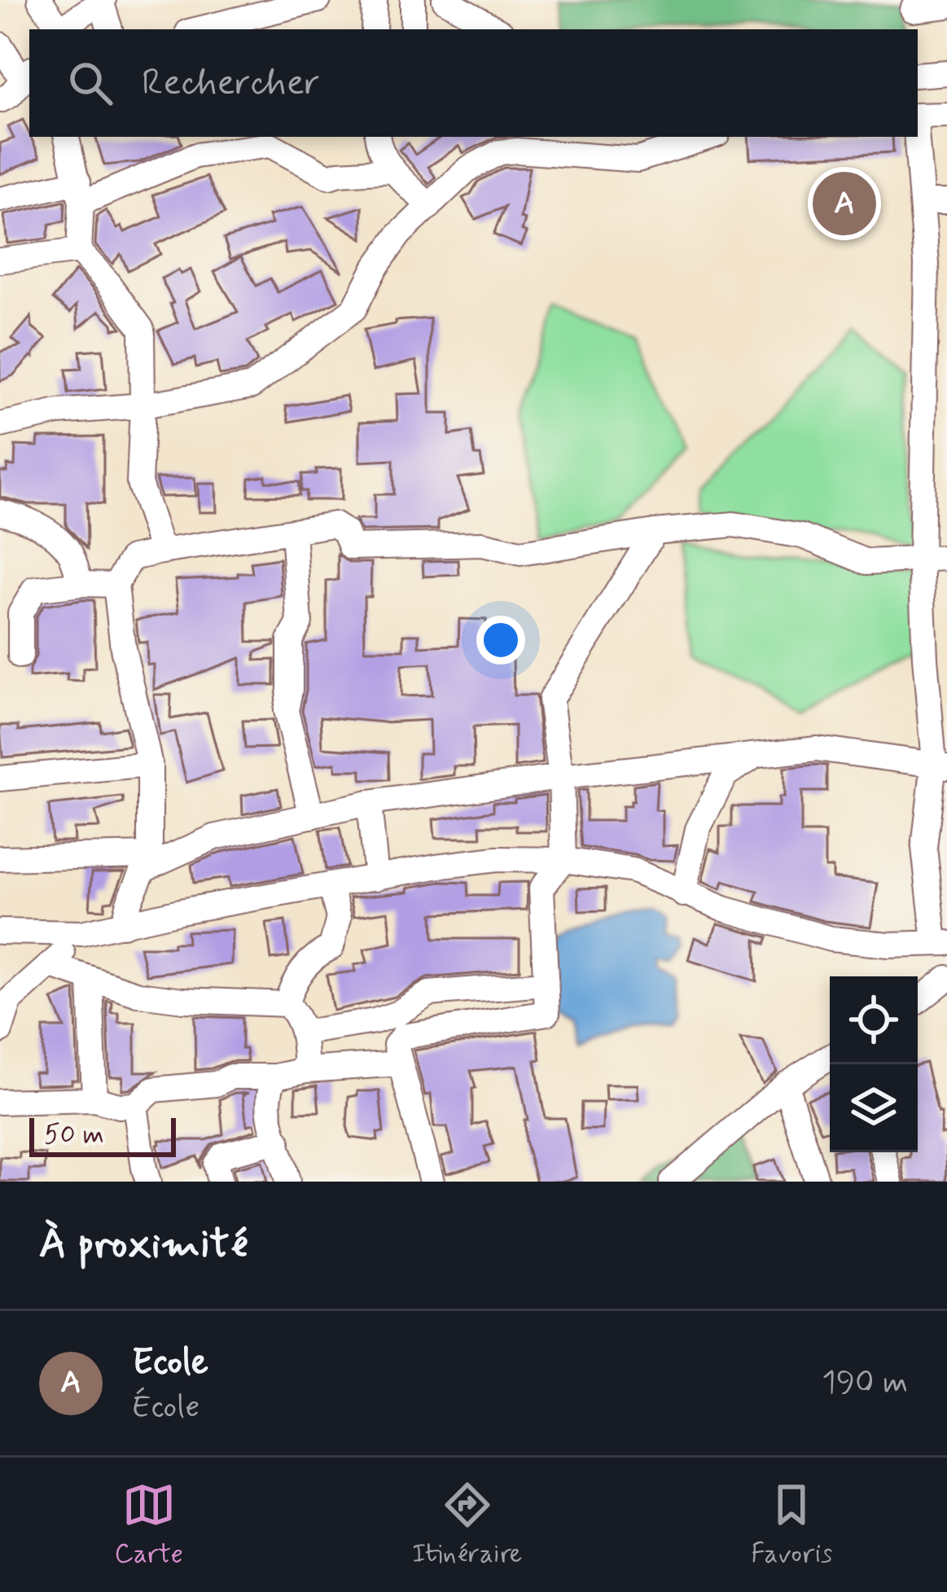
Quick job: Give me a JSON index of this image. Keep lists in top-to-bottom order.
{
  "scale_bar": "50 m",
  "page": {
    "search": "Rechercher",
    "pins": "A",
    "scale": "50 m",
    "heading": "À proximité",
    "list": [
      {
        "mark": "A",
        "name": "Ecole",
        "note": "École",
        "value": "190 m"
      }
    ],
    "nav": ["Carte", "Itinéraire", "Favoris"]
  }
}
